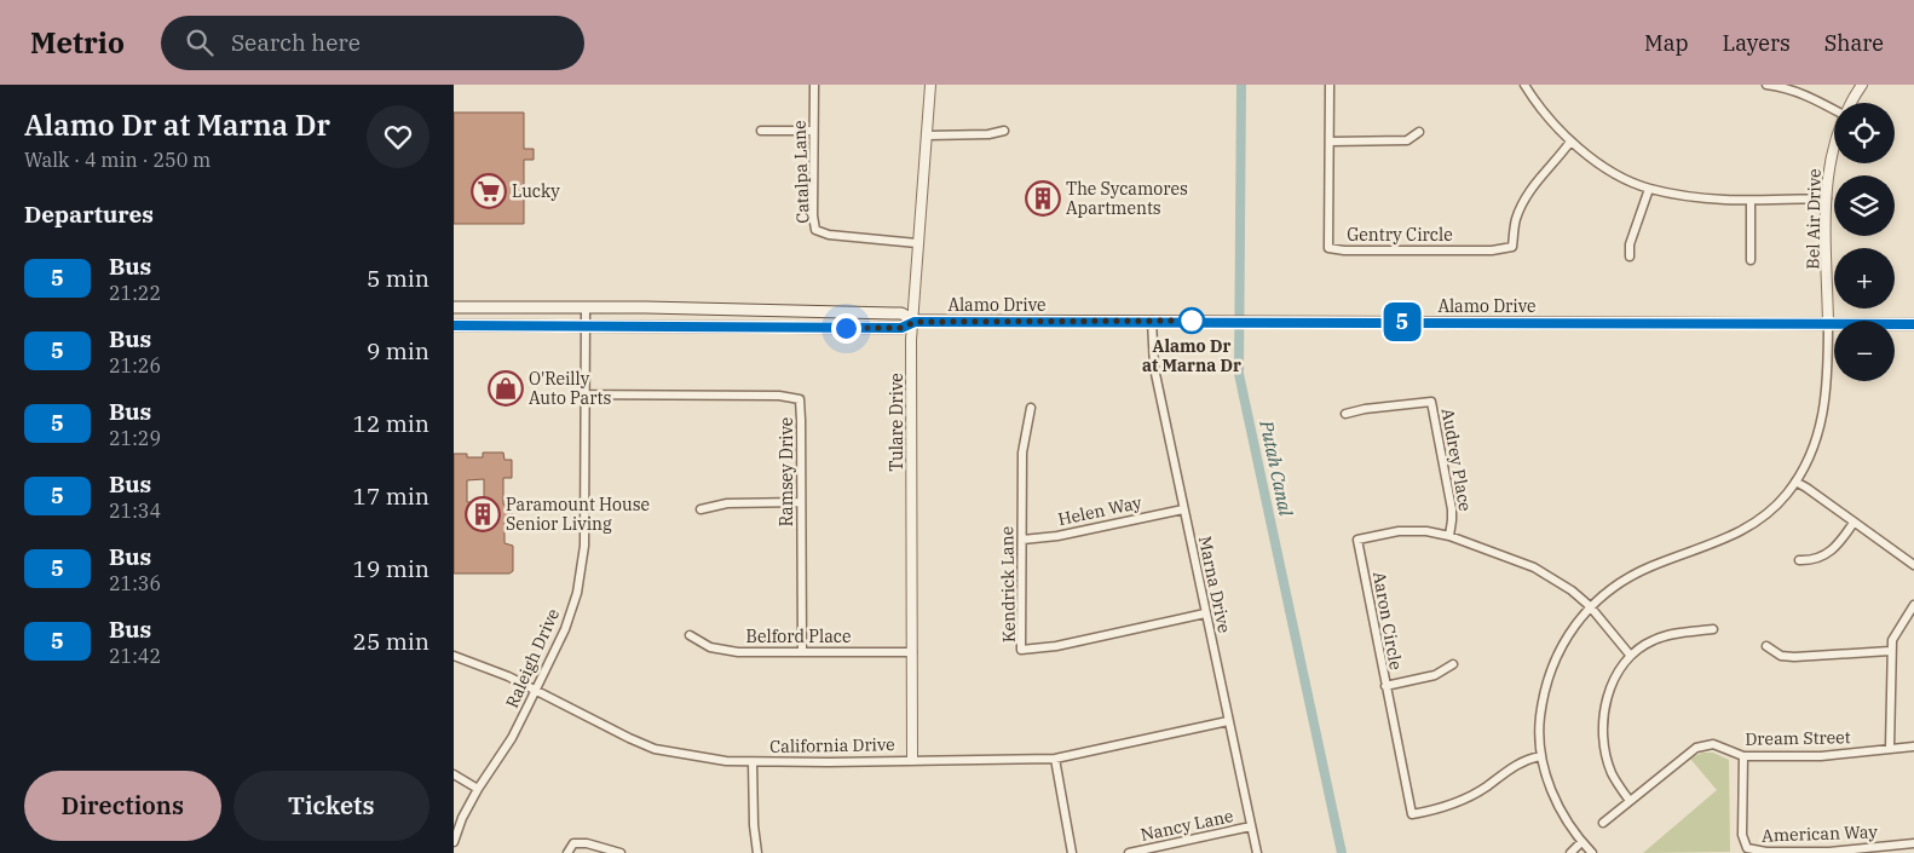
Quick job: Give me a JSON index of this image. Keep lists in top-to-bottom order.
{
  "streets": {
    "main road": ["Alamo Drive"],
    "street": [
      "Catalpa Lane",
      "Bel Air Drive",
      "Gentry Circle",
      "Tulare Drive",
      "Audrey Place",
      "Ramsey Drive",
      "Helen Way",
      "Kendrick Lane",
      "Marna Drive",
      "Aaron Circle",
      "Belford Place",
      "Raleigh Drive",
      "Dream Street",
      "California Drive",
      "Nancy Lane",
      "American Way"
    ]
  },
  "crossings": [
    ["Catalpa Lane", "Tulare Drive"],
    ["Bel Air Drive", "Alamo Drive"],
    ["Alamo Drive", "Tulare Drive"],
    ["Alamo Drive", "Marna Drive"],
    ["Alamo Drive", "Raleigh Drive"],
    ["Tulare Drive", "Belford Place"],
    ["Tulare Drive", "California Drive"],
    ["Audrey Place", "Aaron Circle"],
    ["Ramsey Drive", "Belford Place"],
    ["Ramsey Drive", "Raleigh Drive"],
    ["Helen Way", "Kendrick Lane"],
    ["Helen Way", "Marna Drive"],
    ["Kendrick Lane", "Marna Drive"],
    ["Marna Drive", "California Drive"],
    ["Marna Drive", "Nancy Lane"],
    ["Raleigh Drive", "California Drive"],
    ["Dream Street", "American Way"]
  ],
  "water": ["Putah Canal"],
  "places": {
    "supermarket": ["Lucky"],
    "building": ["The Sycamores Apartments", "Paramount House Senior Living"],
    "other": ["Alamo Dr at Marna Dr"],
    "shop": ["O'Reilly Auto Parts"]
  },
  "lines": ["bus line 5"],
  "page": {
    "header": "Metrio",
    "search": "Search here",
    "nav": ["Map", "Layers", "Share"],
    "heading": [
      ["Alamo Dr at Marna Dr", "Walk · 4 min · 250 m"],
      "Departures"
    ],
    "on_map": "5",
    "map_buttons": ["+", "−"],
    "list": [
      {
        "mark": "5",
        "name": "Bus",
        "note": "21:22",
        "value": "5 min"
      },
      {
        "mark": "5",
        "name": "Bus",
        "note": "21:26",
        "value": "9 min"
      },
      {
        "mark": "5",
        "name": "Bus",
        "note": "21:29",
        "value": "12 min"
      },
      {
        "mark": "5",
        "name": "Bus",
        "note": "21:34",
        "value": "17 min"
      },
      {
        "mark": "5",
        "name": "Bus",
        "note": "21:36",
        "value": "19 min"
      },
      {
        "mark": "5",
        "name": "Bus",
        "note": "21:42",
        "value": "25 min"
      }
    ],
    "buttons": ["Directions", "Tickets"]
  }
}
